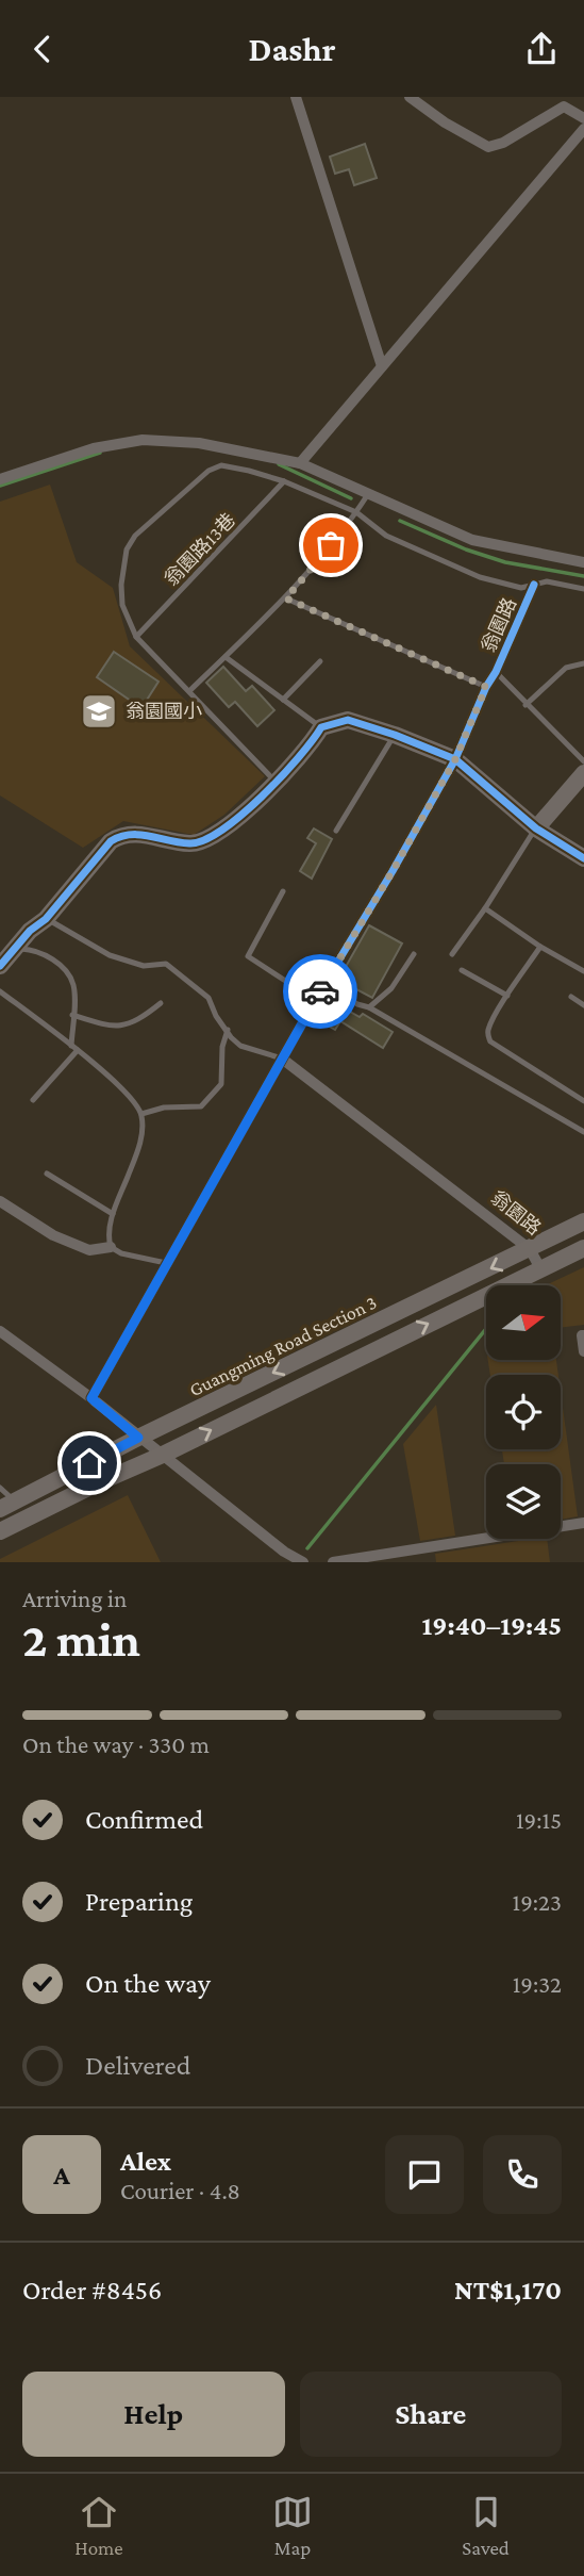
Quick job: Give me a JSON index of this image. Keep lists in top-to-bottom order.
{
  "streets": {
    "street": ["翁園路", "Guangming Road Section 3"],
    "lane": ["翁園路13巷"]
  },
  "crossings": [
    ["翁園路", "Guangming Road Section 3"]
  ],
  "places": {
    "school or university": ["翁園國小"]
  },
  "north": "right",
  "page": {
    "header": "Dashr",
    "heading": ["2 min", "Arriving in", "19:40–19:45"],
    "panel": [
      "Alex",
      "Courier · 4.8",
      "Order #8456",
      "NT$1,170"
    ],
    "bar": "On the way · 330 m",
    "list": [
      ["Confirmed", "19:15"],
      ["Preparing", "19:23"],
      ["On the way", "19:32"],
      "Delivered"
    ],
    "round": "A",
    "buttons": ["Help", "Share"],
    "tabs": ["Home", "Map", "Saved"]
  }
}
